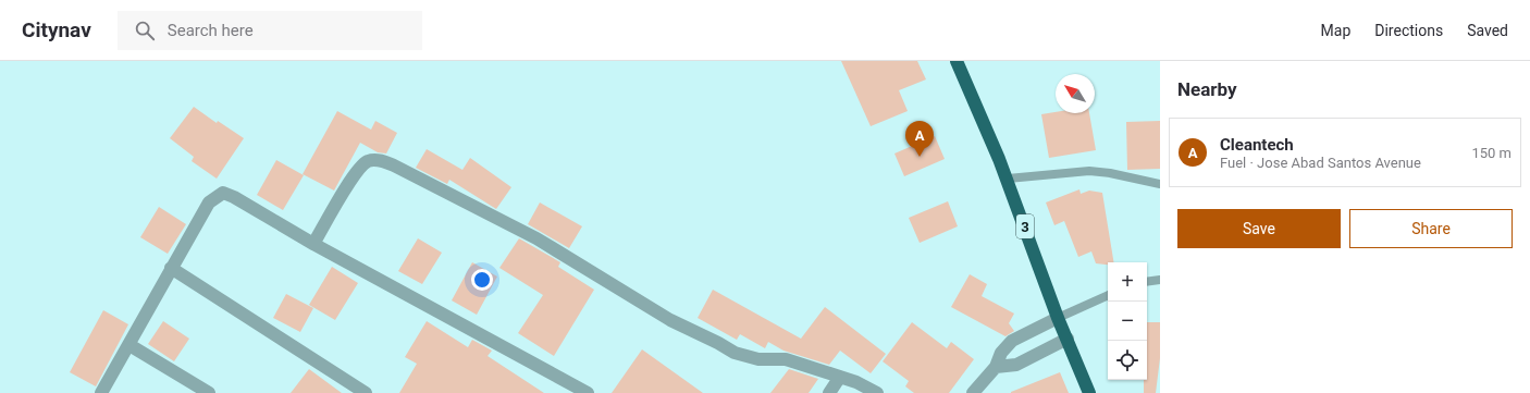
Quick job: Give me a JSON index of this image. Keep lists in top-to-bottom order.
{
  "streets": {
    "highway": ["3"]
  },
  "north": "top left",
  "page": {
    "header": "Citynav",
    "search": "Search here",
    "nav": ["Map", "Directions", "Saved"],
    "heading": "Nearby",
    "list": [
      {
        "mark": "A",
        "name": "Cleantech",
        "note": "Fuel · Jose Abad Santos Avenue",
        "value": "150 m"
      }
    ],
    "pins": "A",
    "buttons": ["Save", "Share"],
    "map_buttons": ["+", "−"]
  }
}
